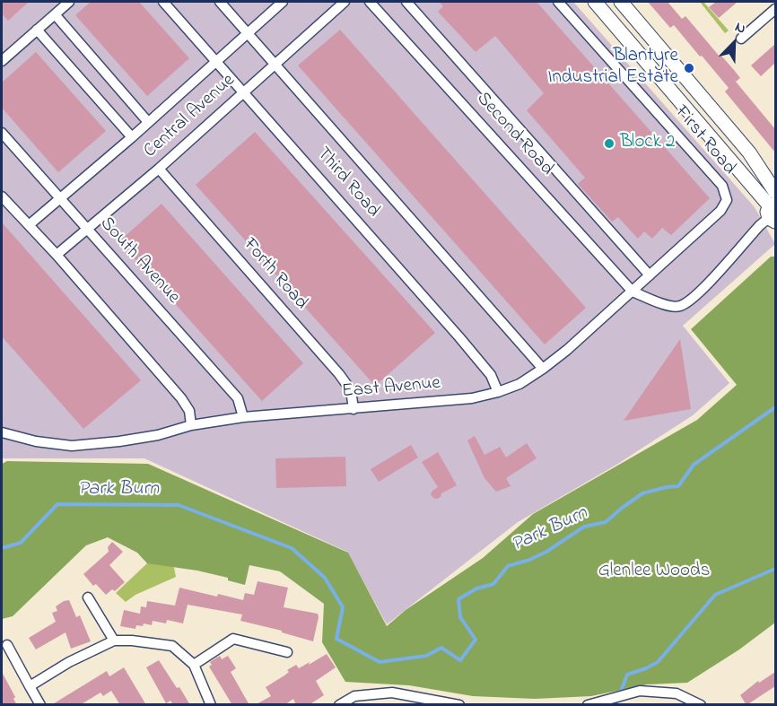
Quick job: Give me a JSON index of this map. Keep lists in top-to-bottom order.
{
  "streets": {
    "street": [
      "Central Avenue",
      "Second Road",
      "First Road",
      "Third Road",
      "South Avenue",
      "Forth Road",
      "East Avenue"
    ]
  },
  "crossings": [
    ["Central Avenue", "Third Road"],
    ["Central Avenue", "South Avenue"],
    ["Central Avenue", "Forth Road"],
    ["Second Road", "East Avenue"],
    ["First Road", "East Avenue"],
    ["Third Road", "East Avenue"],
    ["South Avenue", "East Avenue"],
    ["Forth Road", "East Avenue"]
  ],
  "water": ["Park Burn"],
  "parks": ["Glenlee Woods"],
  "places": ["Blantyre Industrial Estate", "Block 2"],
  "north": "top right"
}
